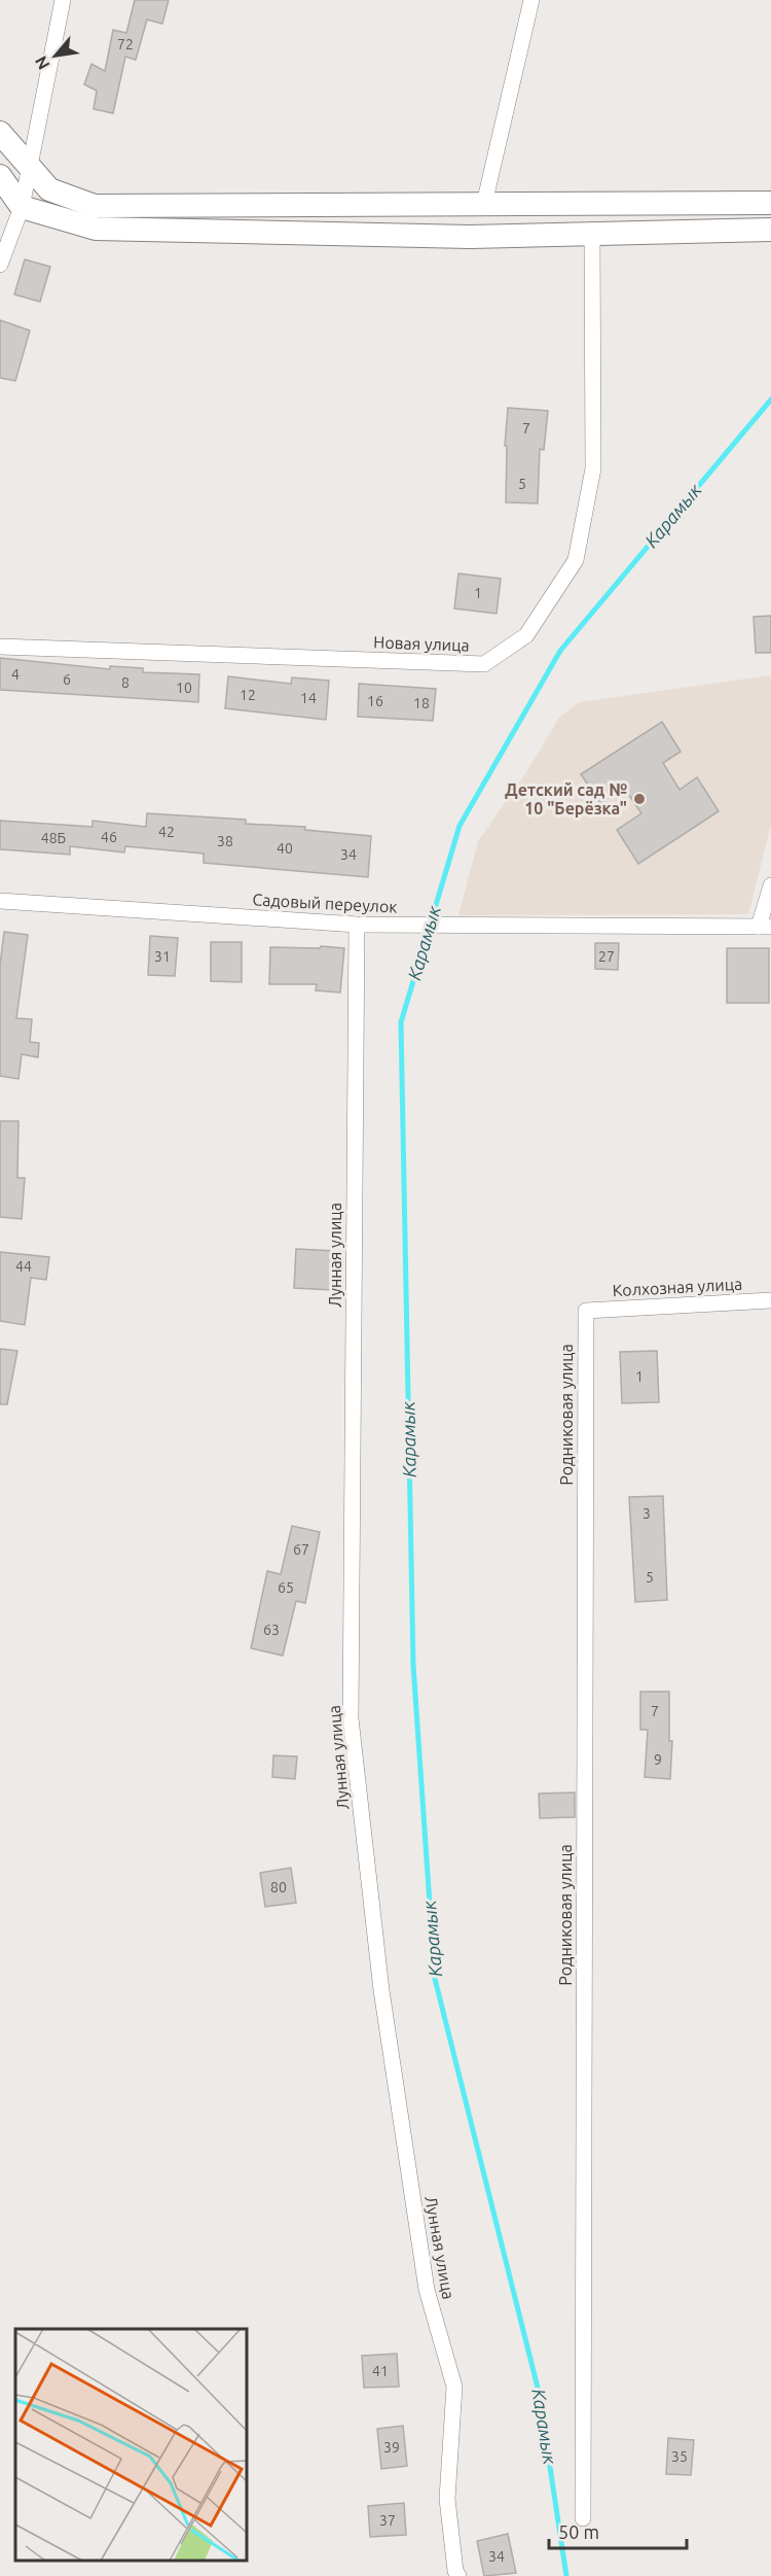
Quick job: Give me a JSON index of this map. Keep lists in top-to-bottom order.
{
  "streets": {
    "street": [
      "Новая улица",
      "Садовый переулок",
      "Лунная улица",
      "Колхозная улица",
      "Родниковая улица"
    ]
  },
  "crossings": [
    ["Садовый переулок", "Лунная улица"],
    ["Колхозная улица", "Родниковая улица"]
  ],
  "water": ["Карамык"],
  "places": ["Детский сад № 10 \"Берёзка\""],
  "house_numbers": [
    "72",
    "7",
    "5",
    "1",
    "4",
    "6",
    "8",
    "10",
    "12",
    "14",
    "16",
    "18",
    "42",
    "46",
    "48Б",
    "38",
    "40",
    "34",
    "31",
    "27",
    "44",
    "1",
    "3",
    "67",
    "5",
    "65",
    "63",
    "7",
    "9",
    "80",
    "41",
    "39",
    "35",
    "37",
    "34"
  ],
  "scale_bar": "50 m",
  "north": "bottom left"
}
